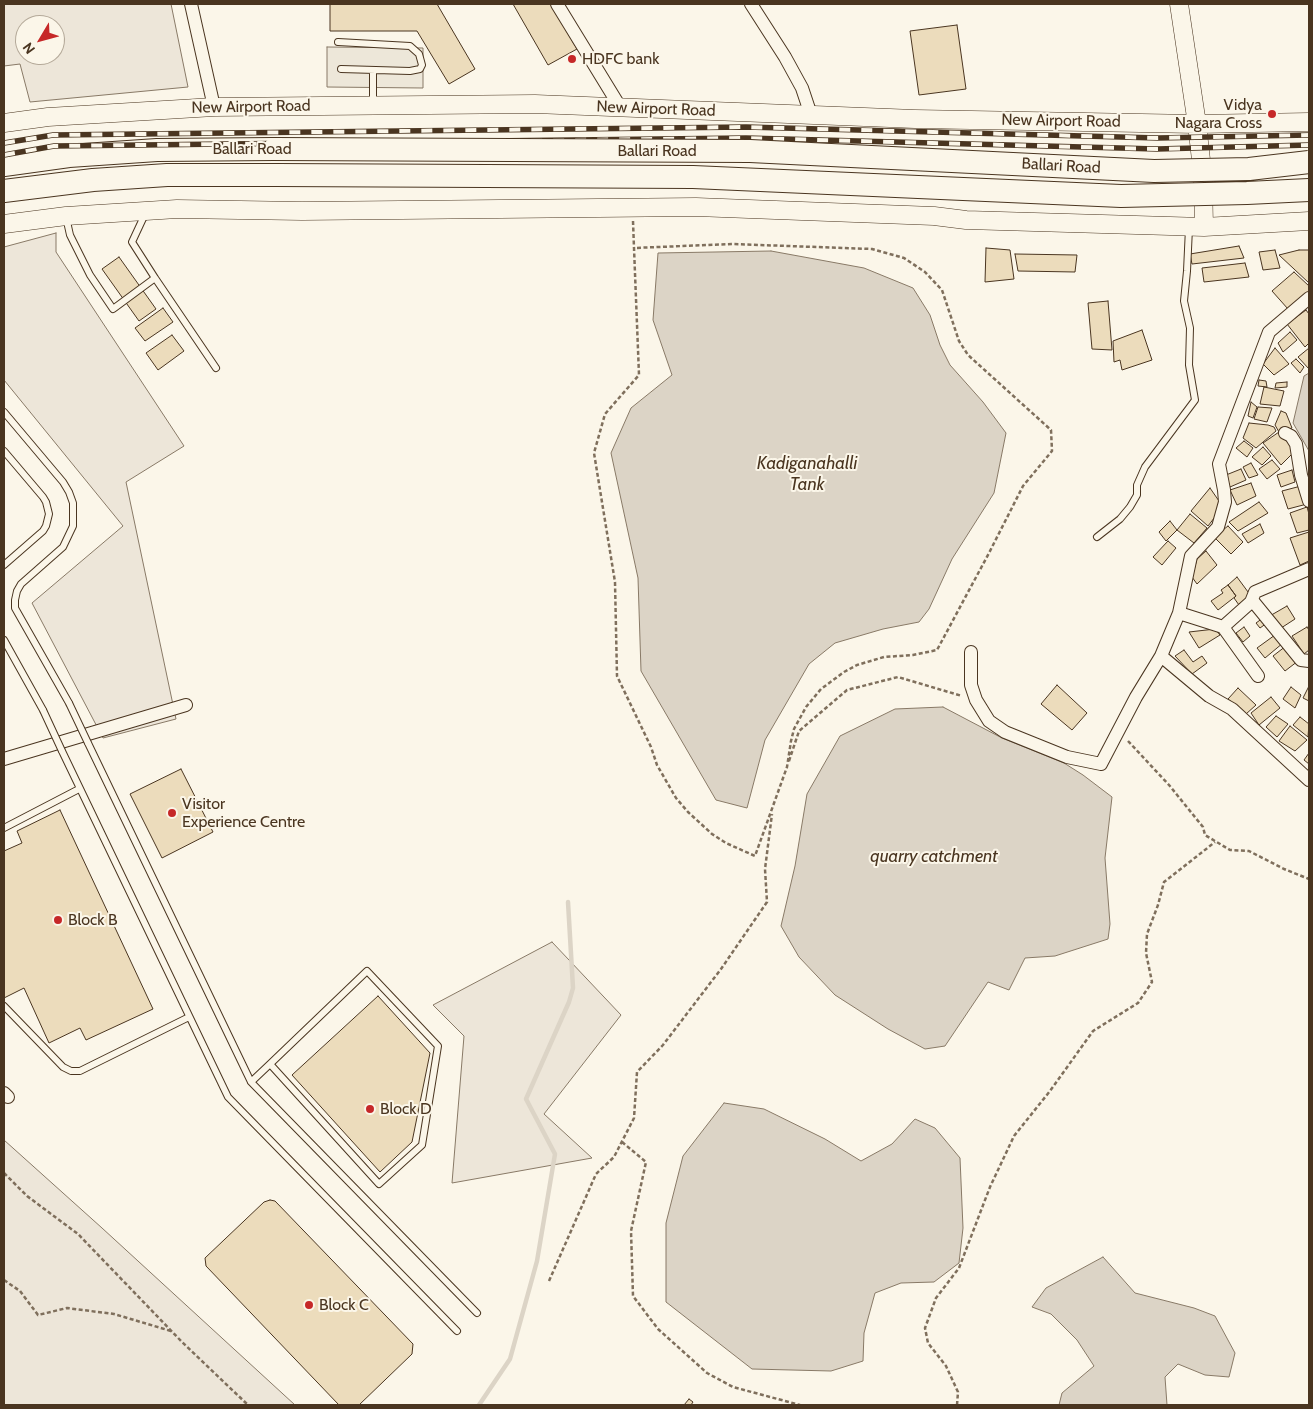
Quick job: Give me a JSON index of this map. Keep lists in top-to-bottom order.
{
  "streets": {
    "highway": ["Ballari Road"],
    "street": ["New Airport Road"]
  },
  "water": ["Kadiganahalli Tank", "quarry catchment"],
  "places": [
    "HDFC bank",
    "Vidya Nagara Cross",
    "Visitor Experience Centre",
    "Block B",
    "Block D",
    "Block C"
  ],
  "north": "bottom left"
}
